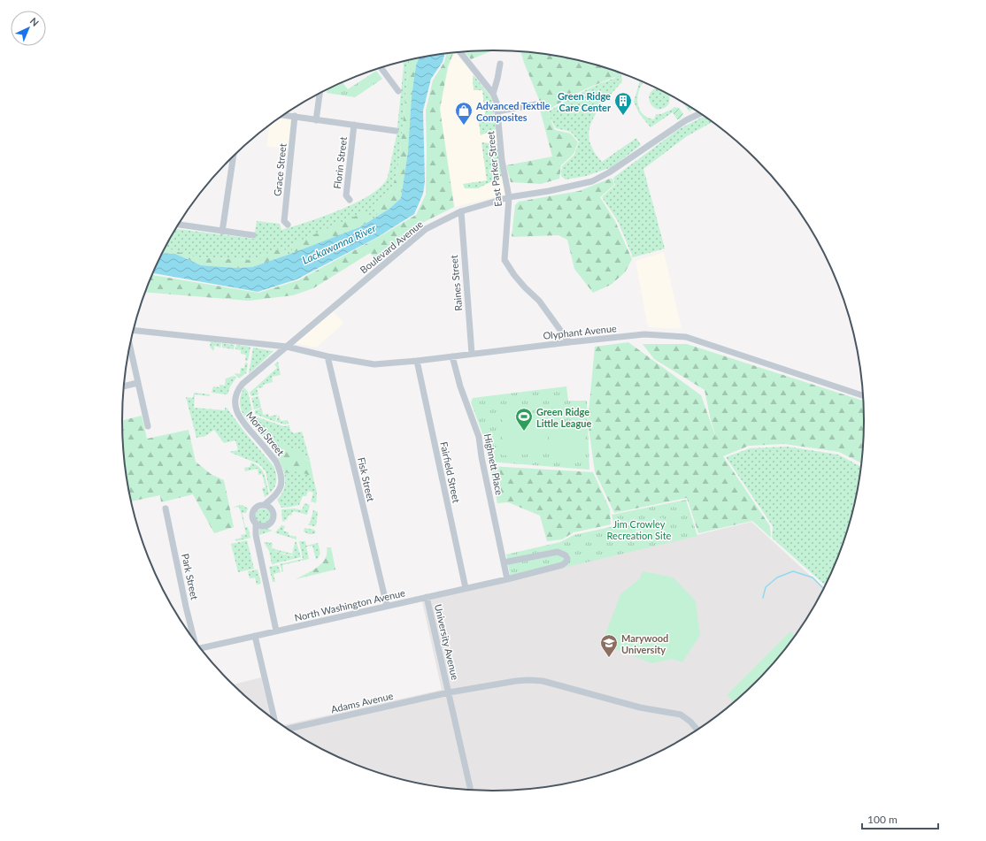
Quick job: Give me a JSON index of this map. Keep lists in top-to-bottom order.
{
  "streets": {
    "street": [
      "Florin Street",
      "East Parker Street",
      "Grace Street",
      "Boulevard Avenue",
      "Raines Street",
      "Olyphant Avenue",
      "Morel Street",
      "Highnett Place",
      "Fairfield Street",
      "Fisk Street",
      "Park Street",
      "North Washington Avenue",
      "University Avenue",
      "Adams Avenue"
    ]
  },
  "crossings": [
    ["East Parker Street", "Boulevard Avenue"],
    ["East Parker Street", "Olyphant Avenue"],
    ["Boulevard Avenue", "Raines Street"],
    ["Boulevard Avenue", "Olyphant Avenue"],
    ["Boulevard Avenue", "Morel Street"],
    ["Raines Street", "Olyphant Avenue"],
    ["Olyphant Avenue", "Morel Street"],
    ["Olyphant Avenue", "Highnett Place"],
    ["Olyphant Avenue", "Fairfield Street"],
    ["Olyphant Avenue", "Fisk Street"],
    ["Morel Street", "North Washington Avenue"],
    ["Highnett Place", "North Washington Avenue"],
    ["Fairfield Street", "North Washington Avenue"],
    ["Fisk Street", "North Washington Avenue"],
    ["North Washington Avenue", "University Avenue"],
    ["University Avenue", "Adams Avenue"]
  ],
  "water": ["Lackawanna River"],
  "parks": ["Jim Crowley Recreation Site"],
  "places": {
    "building": ["Green Ridge Care Center"],
    "shop": ["Advanced Textile Composites"],
    "sports": ["Green Ridge Little League"],
    "school or university": ["Marywood University"]
  },
  "scale_bar": "100 m",
  "north": "top right"
}
